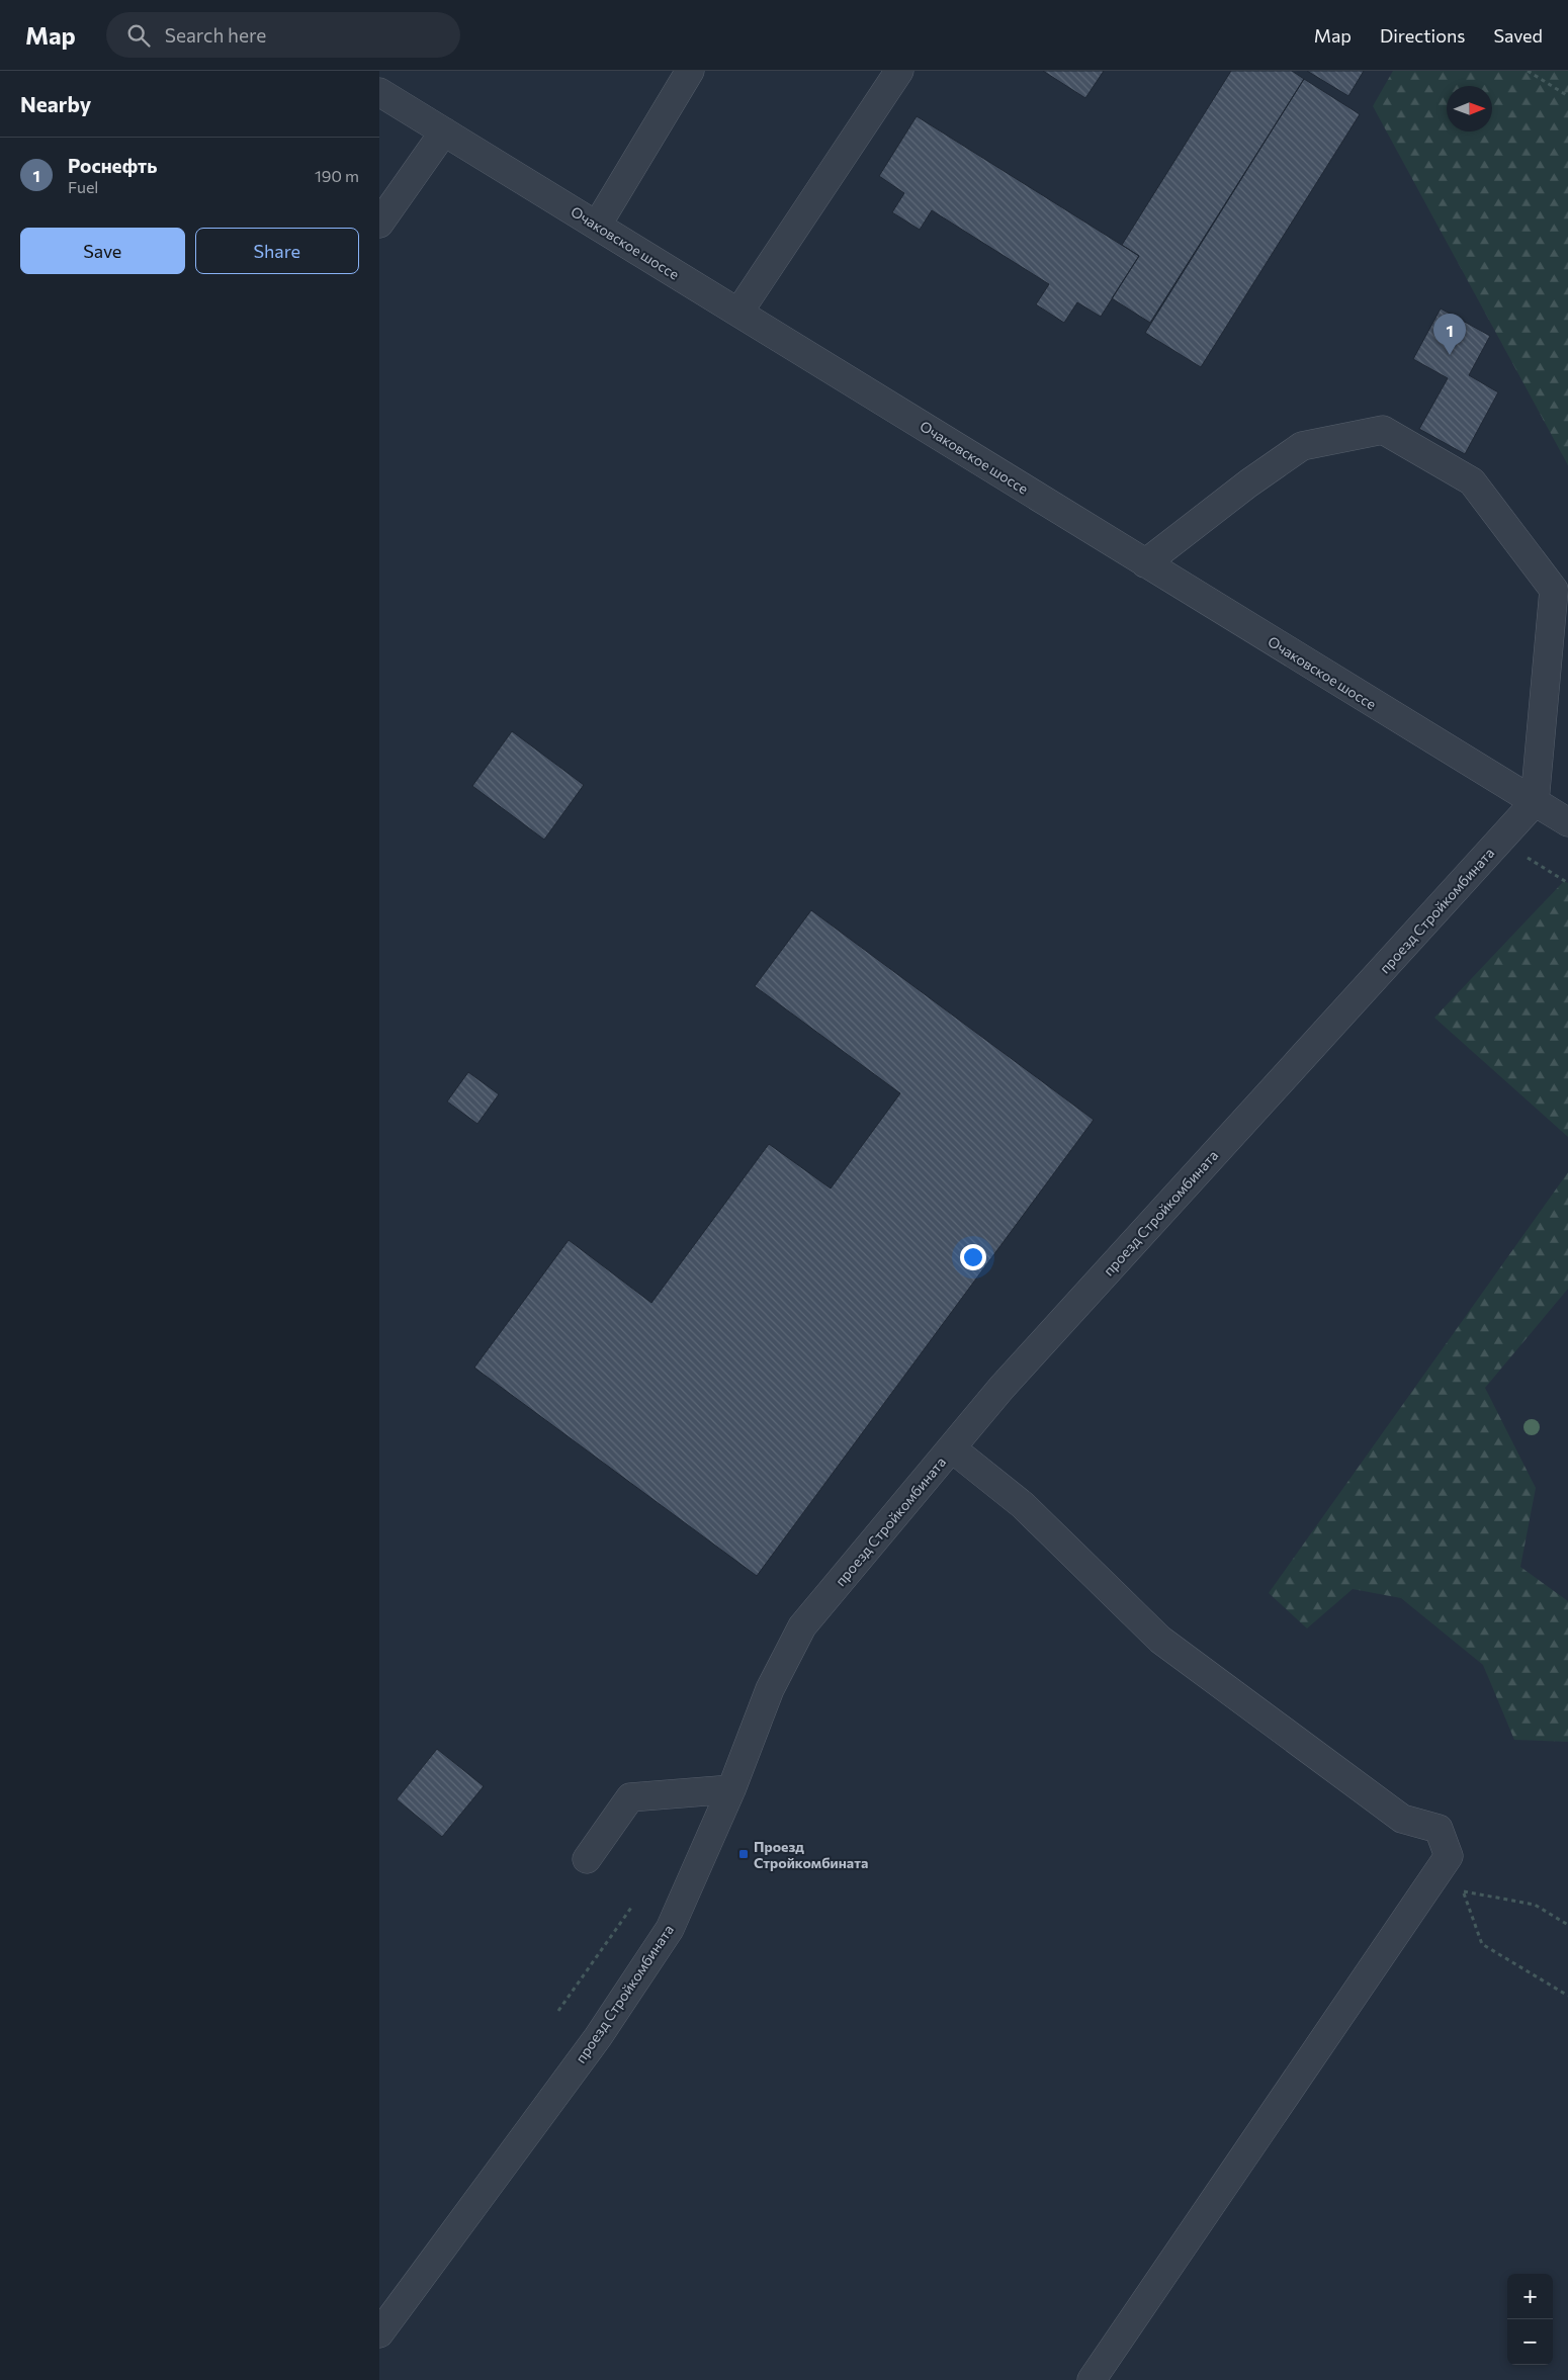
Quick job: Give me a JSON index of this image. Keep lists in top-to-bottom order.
{
  "streets": {
    "street": ["Очаковское шоссе", "проезд Стройкомбината"]
  },
  "crossings": [
    ["Очаковское шоссе", "проезд Стройкомбината"]
  ],
  "places": {
    "transit": ["Проезд Стройкомбината"]
  },
  "north": "right",
  "page": {
    "header": "Map",
    "search": "Search here",
    "nav": ["Map", "Directions", "Saved"],
    "heading": "Nearby",
    "list": [
      {
        "mark": "1",
        "name": "Роснефть",
        "note": "Fuel",
        "value": "190 m"
      }
    ],
    "buttons": ["Save", "Share"],
    "pins": "1",
    "map_buttons": ["+", "−"]
  }
}
